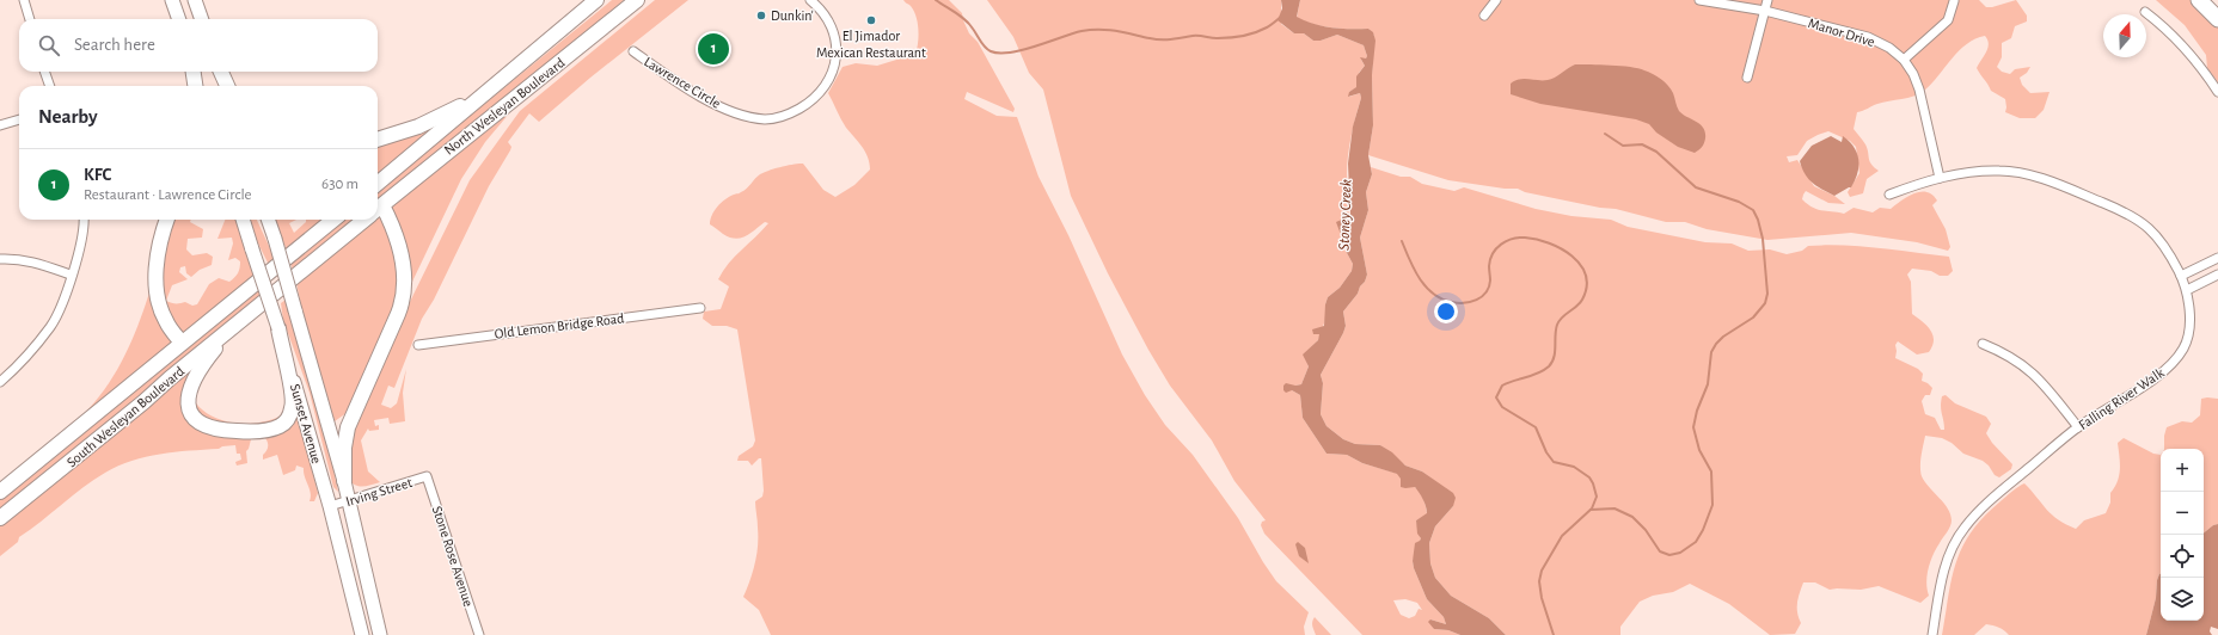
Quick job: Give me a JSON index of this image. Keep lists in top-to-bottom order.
{
  "streets": {
    "highway": ["North Wesleyan Boulevard", "South Wesleyan Boulevard"],
    "main road": ["Sunset Avenue"],
    "street": [
      "Manor Drive",
      "Lawrence Circle",
      "Old Lemon Bridge Road",
      "Falling River Walk",
      "Irving Street",
      "Stone Rose Avenue"
    ]
  },
  "crossings": [
    ["Manor Drive", "Falling River Walk"],
    ["North Wesleyan Boulevard", "South Wesleyan Boulevard"],
    ["Sunset Avenue", "Irving Street"],
    ["Irving Street", "Stone Rose Avenue"]
  ],
  "water": ["Stoney Creek"],
  "places": ["Dunkin'", "El Jimador Mexican Restaurant"],
  "north": "top",
  "page": {
    "search": "Search here",
    "pins": "1",
    "heading": "Nearby",
    "list": [
      {
        "mark": "1",
        "name": "KFC",
        "note": "Restaurant · Lawrence Circle",
        "value": "630 m"
      }
    ],
    "map_buttons": ["+", "−"]
  }
}
